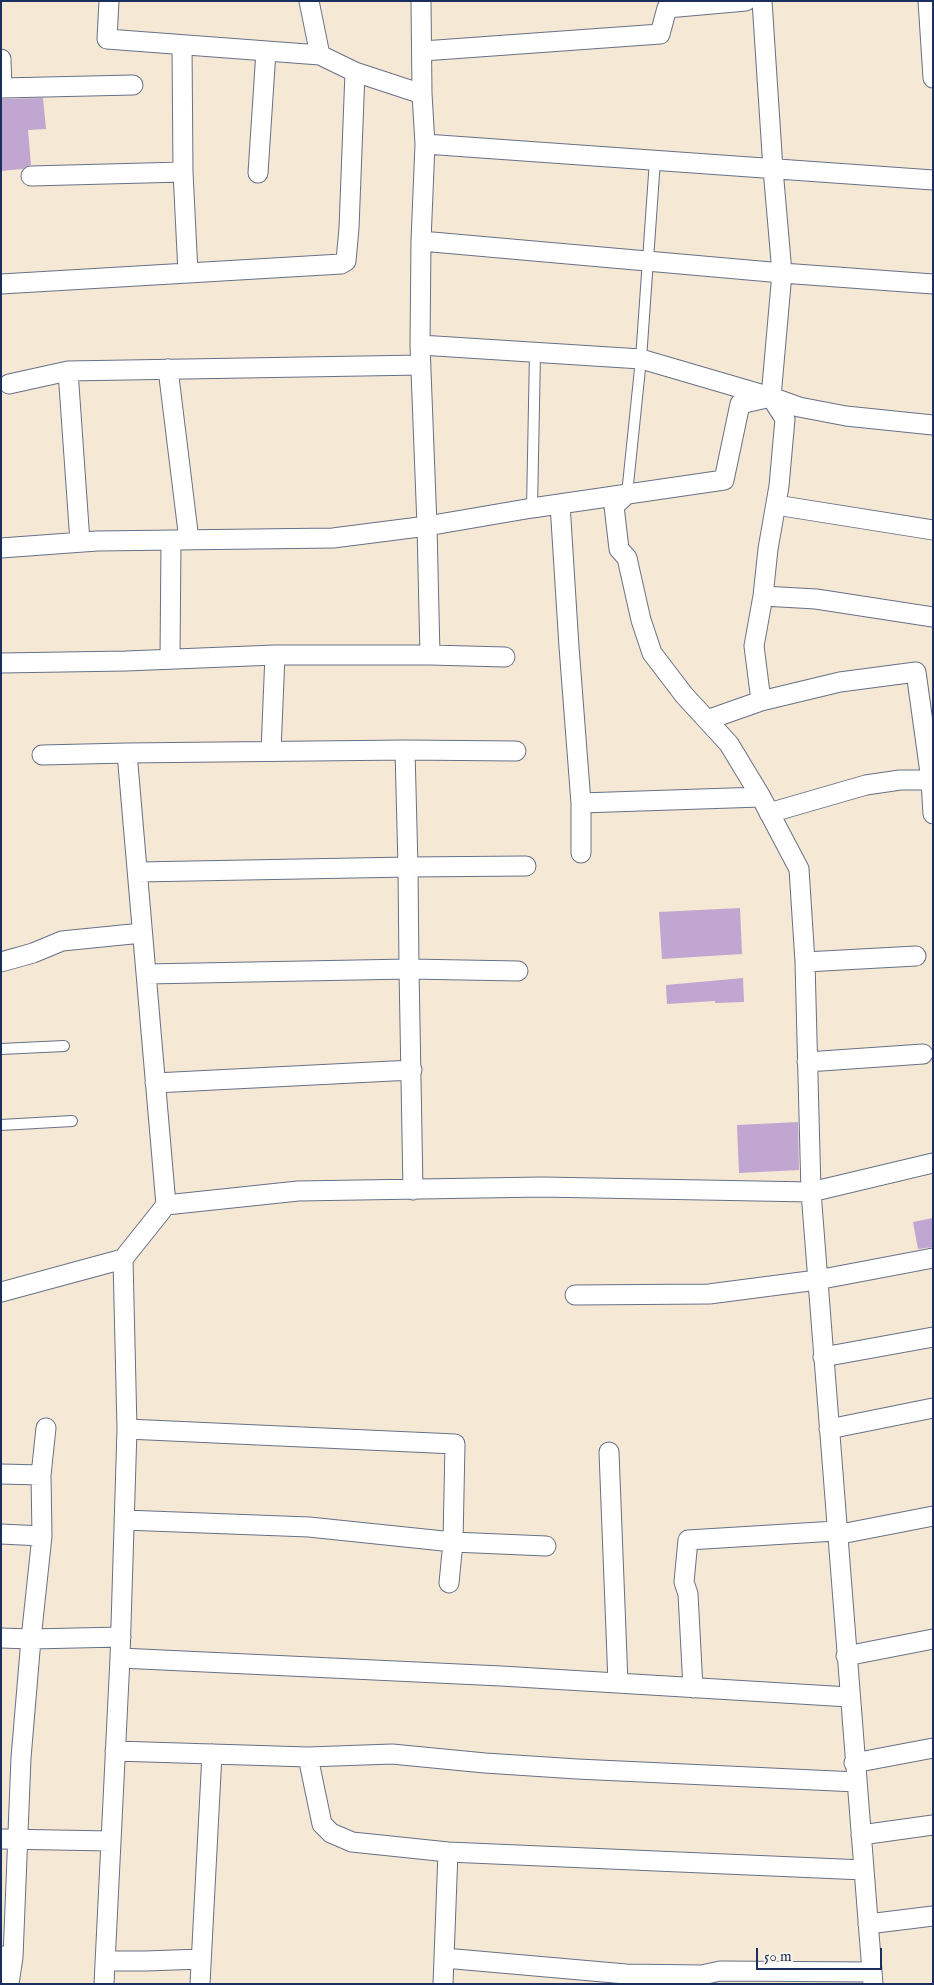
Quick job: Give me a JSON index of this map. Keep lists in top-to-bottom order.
{
  "scale_bar": "50 m"
}
